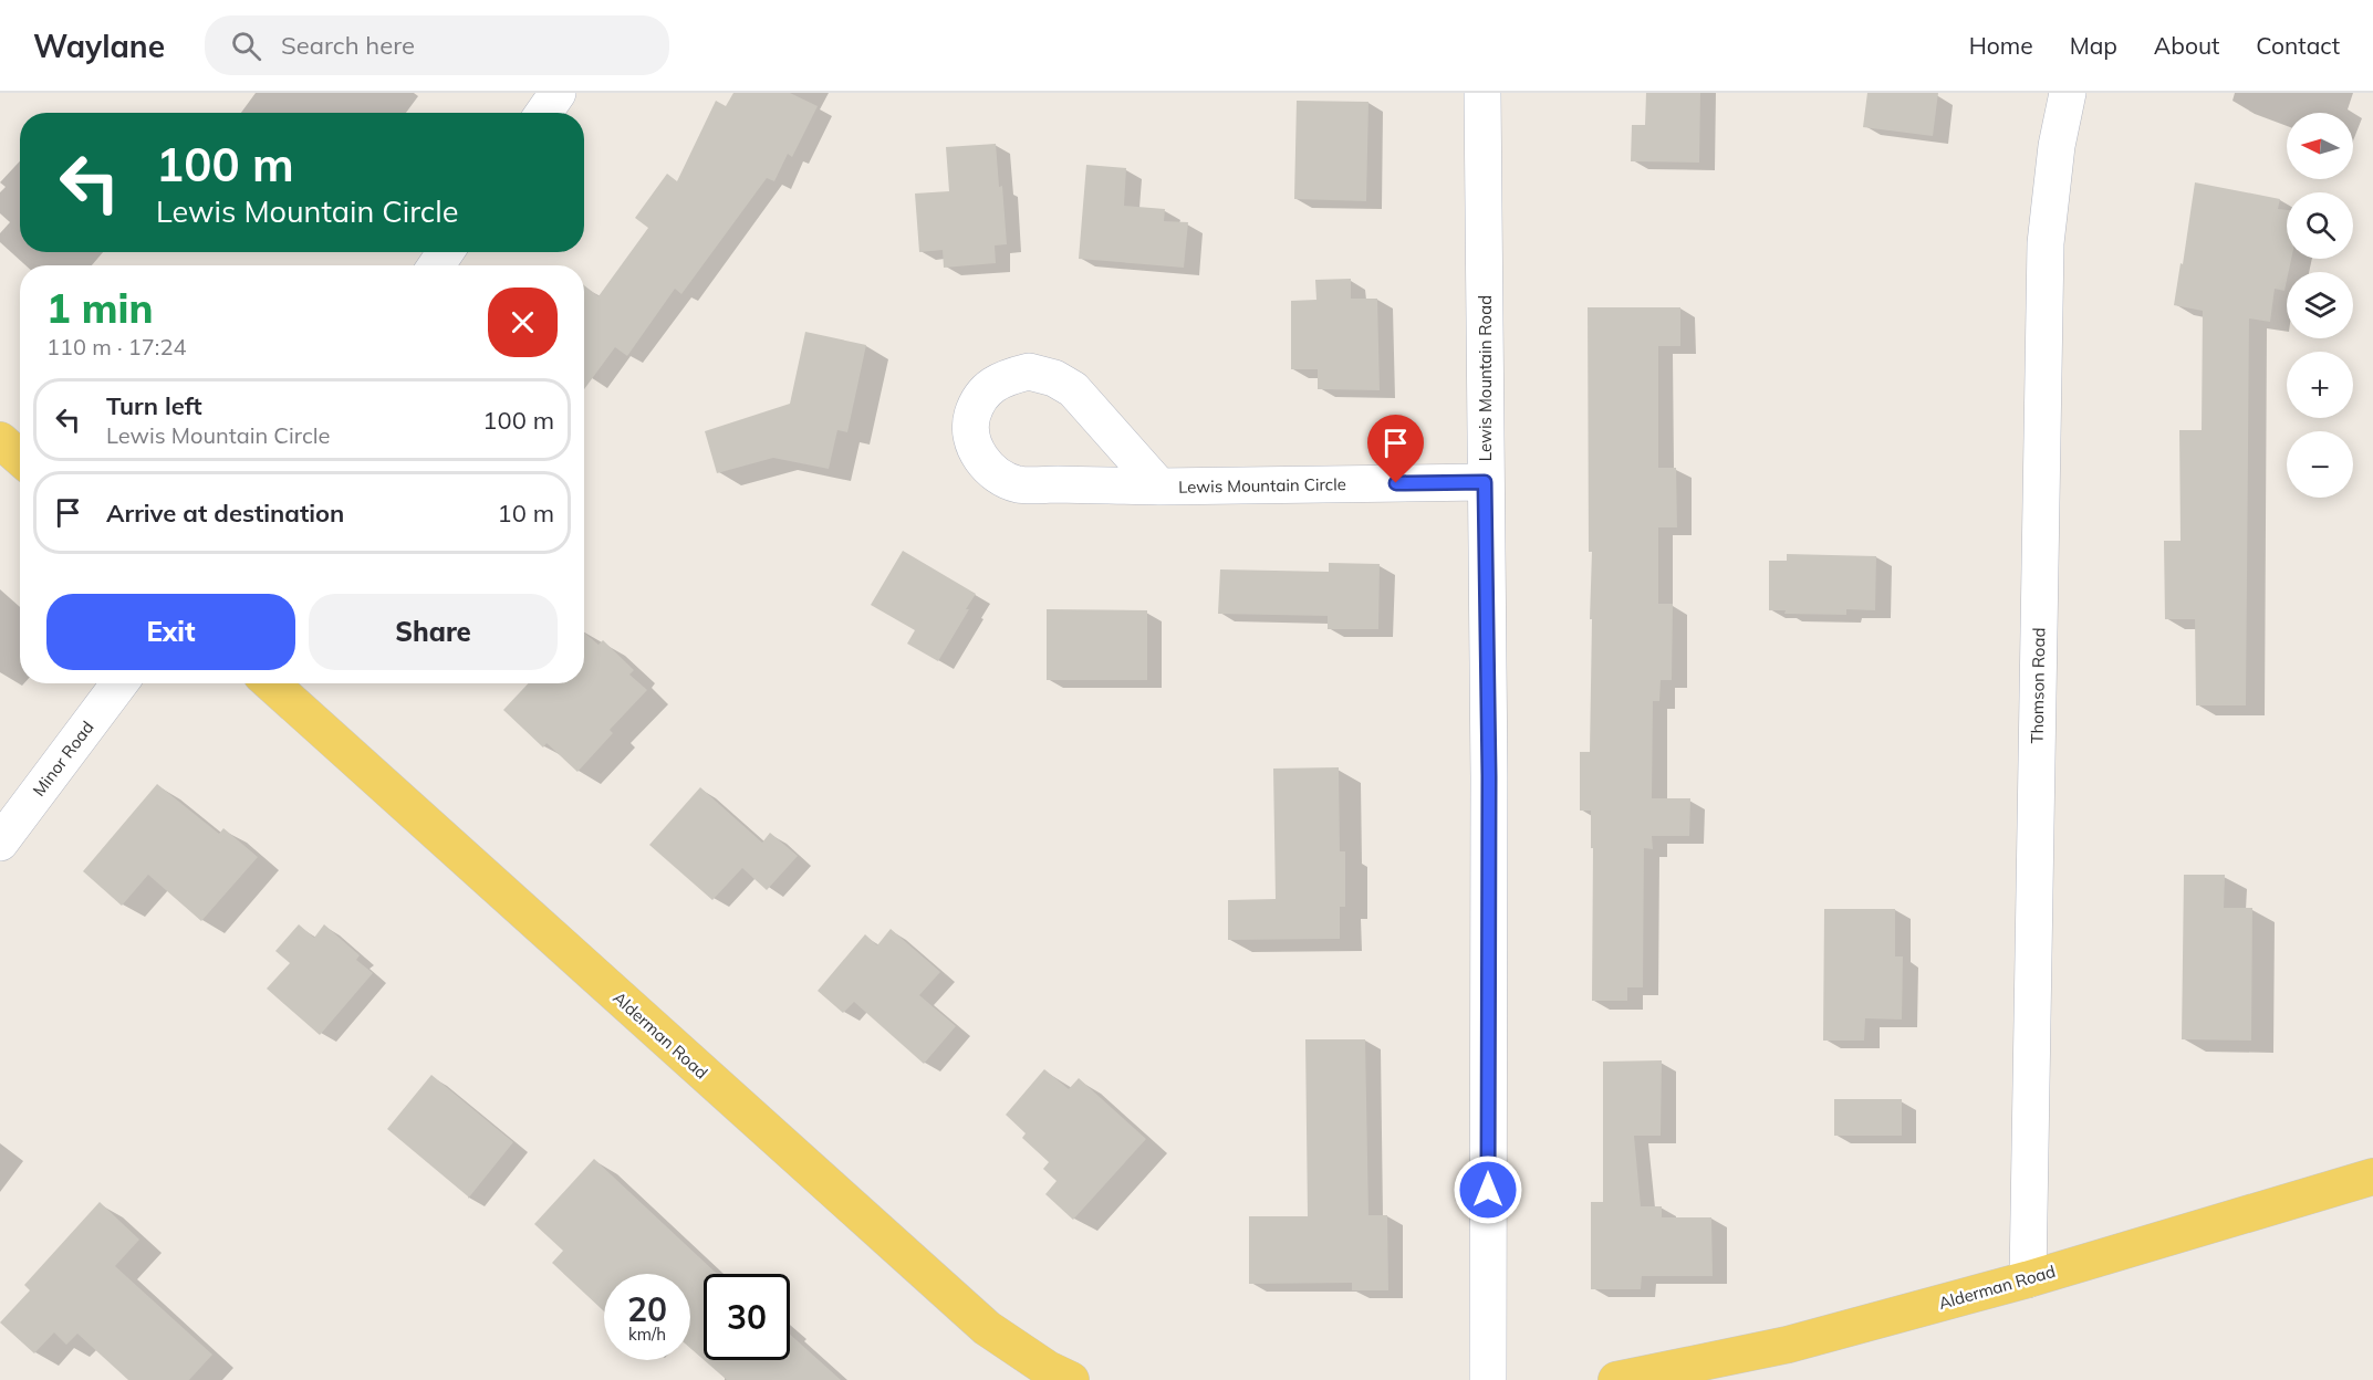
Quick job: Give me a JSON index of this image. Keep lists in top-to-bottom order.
{
  "streets": {
    "main road": ["Alderman Road"],
    "street": [
      "Lewis Mountain Road",
      "Lewis Mountain Circle",
      "Thomson Road",
      "Minor Road"
    ]
  },
  "crossings": [
    ["Lewis Mountain Road", "Lewis Mountain Circle"],
    ["Thomson Road", "Alderman Road"]
  ],
  "north": "left",
  "page": {
    "header": "Waylane",
    "search": "Search here",
    "nav": [
      "Home",
      "Map",
      "About",
      "Contact"
    ],
    "map_buttons": ["+", "−"],
    "turn": ["100 m", "Lewis Mountain Circle"],
    "heading": ["1 min", "110 m · 17:24"],
    "list": [
      {
        "name": "Turn left",
        "note": "Lewis Mountain Circle",
        "value": "100 m"
      },
      {
        "name": "Arrive at destination",
        "value": "10 m"
      }
    ],
    "buttons": ["Exit", "Share"],
    "speed": "20 km/h",
    "limit": "30"
  }
}
